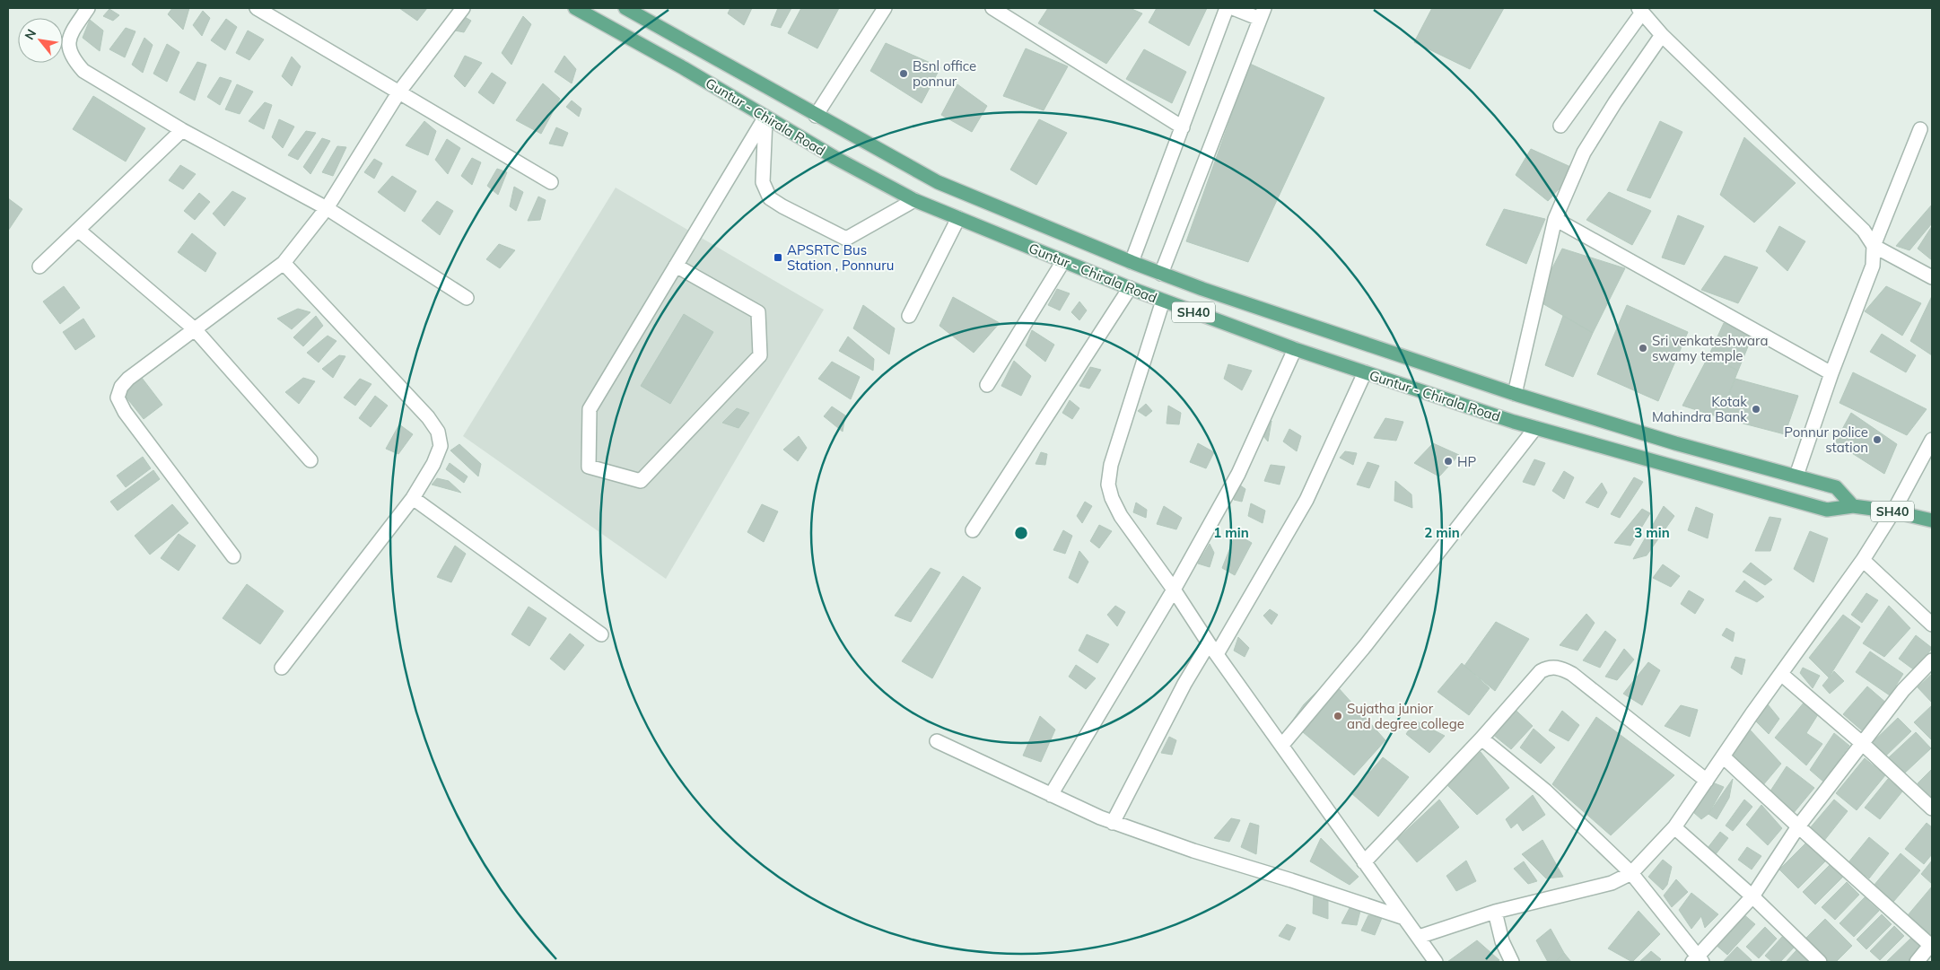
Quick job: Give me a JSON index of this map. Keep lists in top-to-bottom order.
{
  "streets": {
    "main road": ["Guntur - Chirala Road", "SH40"]
  },
  "places": {
    "other": [
      "Bsnl office ponnur",
      "Sri venkateshwara swamy temple",
      "Kotak Mahindra Bank",
      "Ponnur police station",
      "HP",
      "Sujatha junior and degree college"
    ],
    "transit": ["APSRTC Bus Station , Ponnuru"]
  },
  "north": "top left",
  "rings": ["1 min", "2 min", "3 min"]
}
